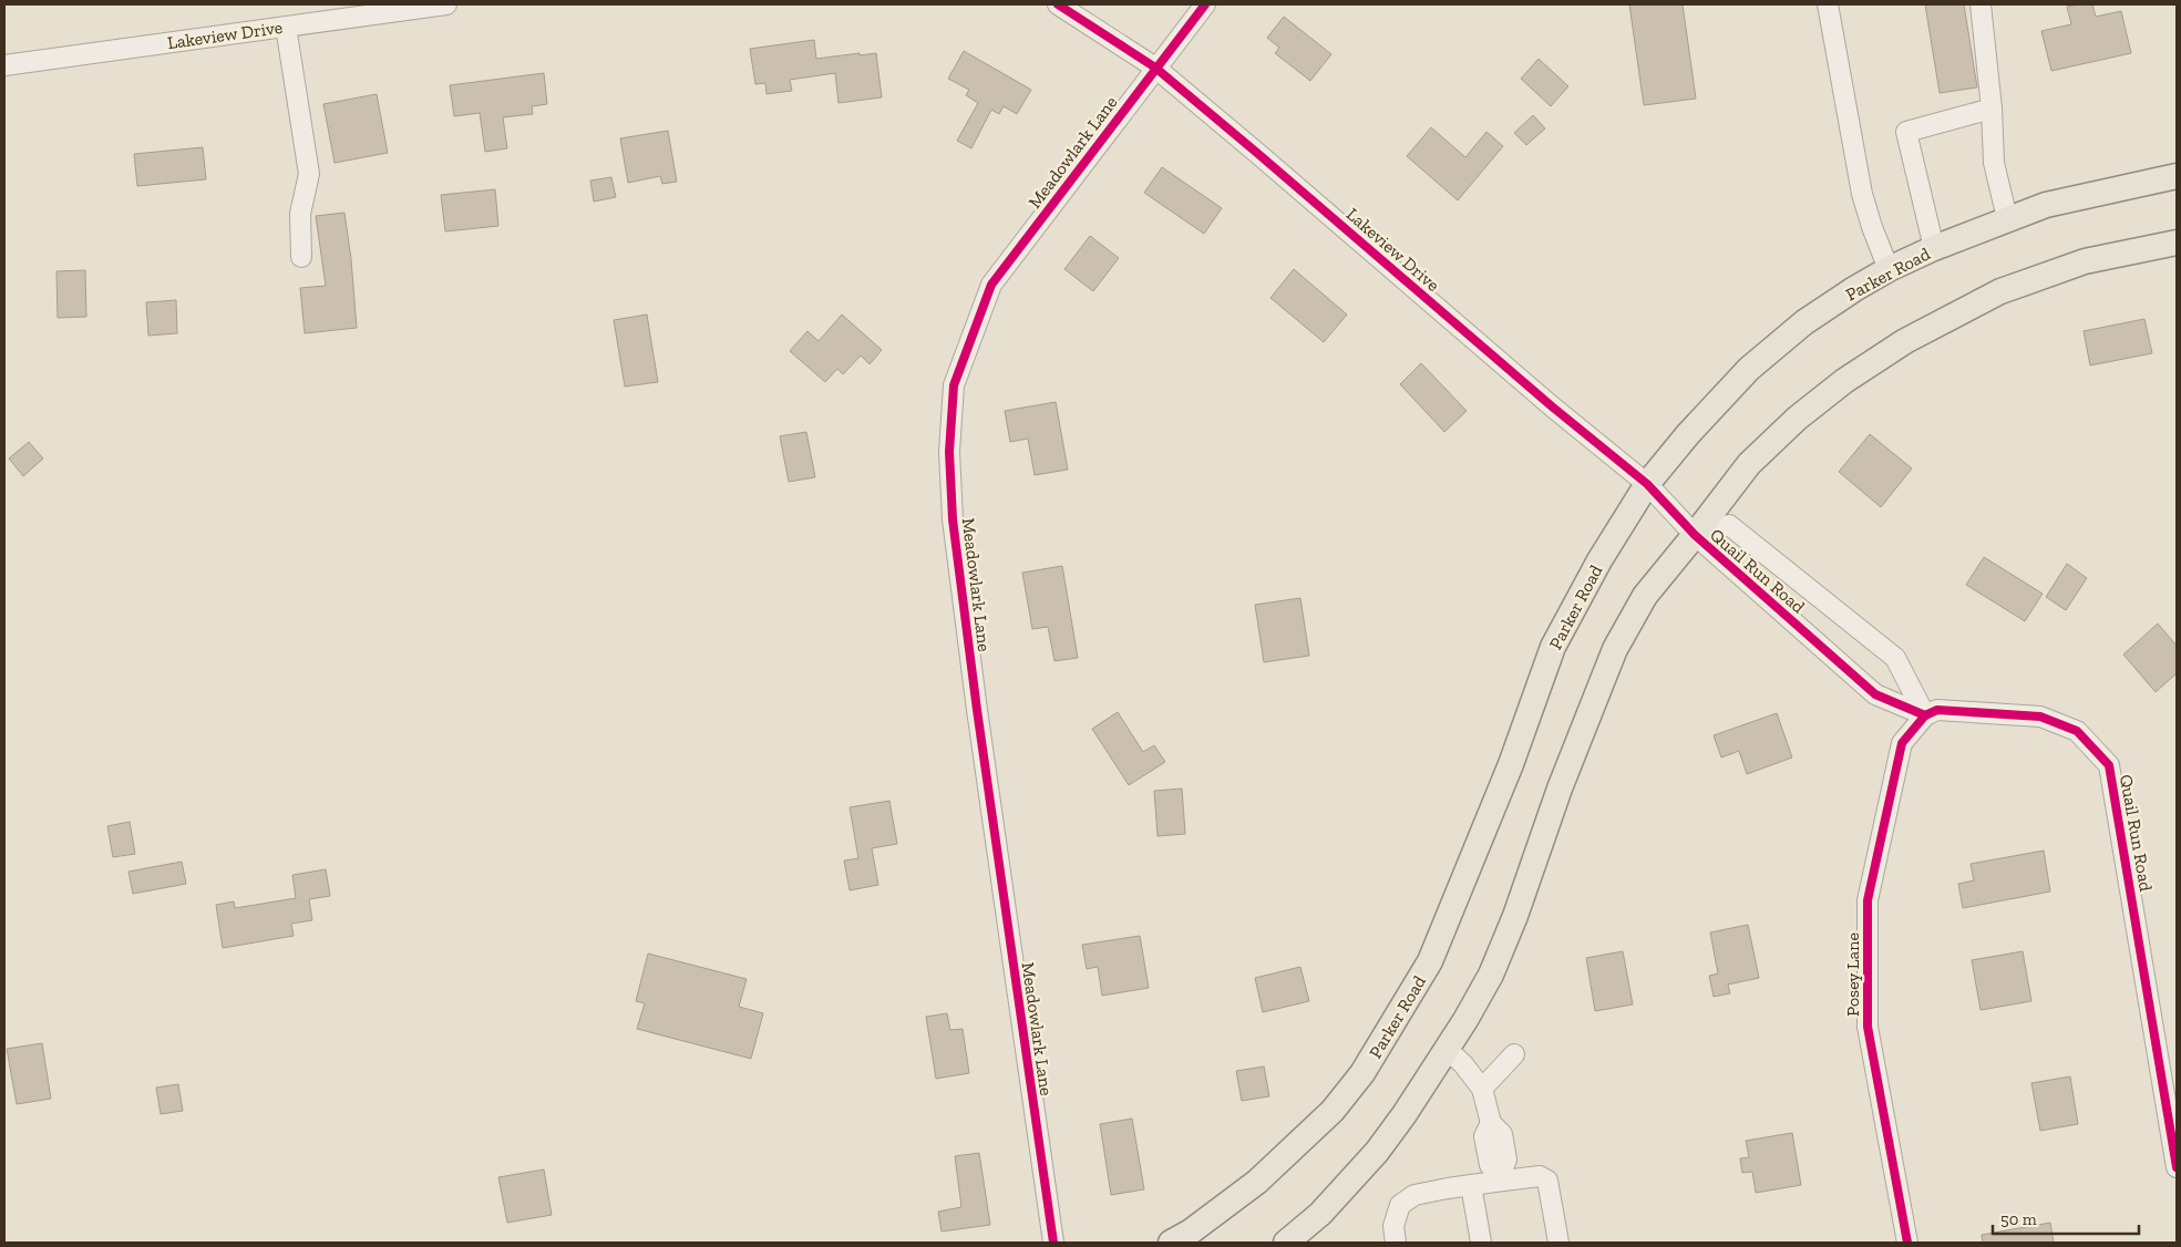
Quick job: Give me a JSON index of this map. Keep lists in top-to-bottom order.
{
  "streets": {
    "main road": ["Parker Road"],
    "street": [
      "Lakeview Drive",
      "Meadowlark Lane",
      "Quail Run Road",
      "Posey Lane"
    ]
  },
  "crossings": [
    ["Lakeview Drive", "Meadowlark Lane"],
    ["Lakeview Drive", "Parker Road"],
    ["Lakeview Drive", "Quail Run Road"],
    ["Quail Run Road", "Posey Lane"]
  ],
  "scale_bar": "50 m"
}
